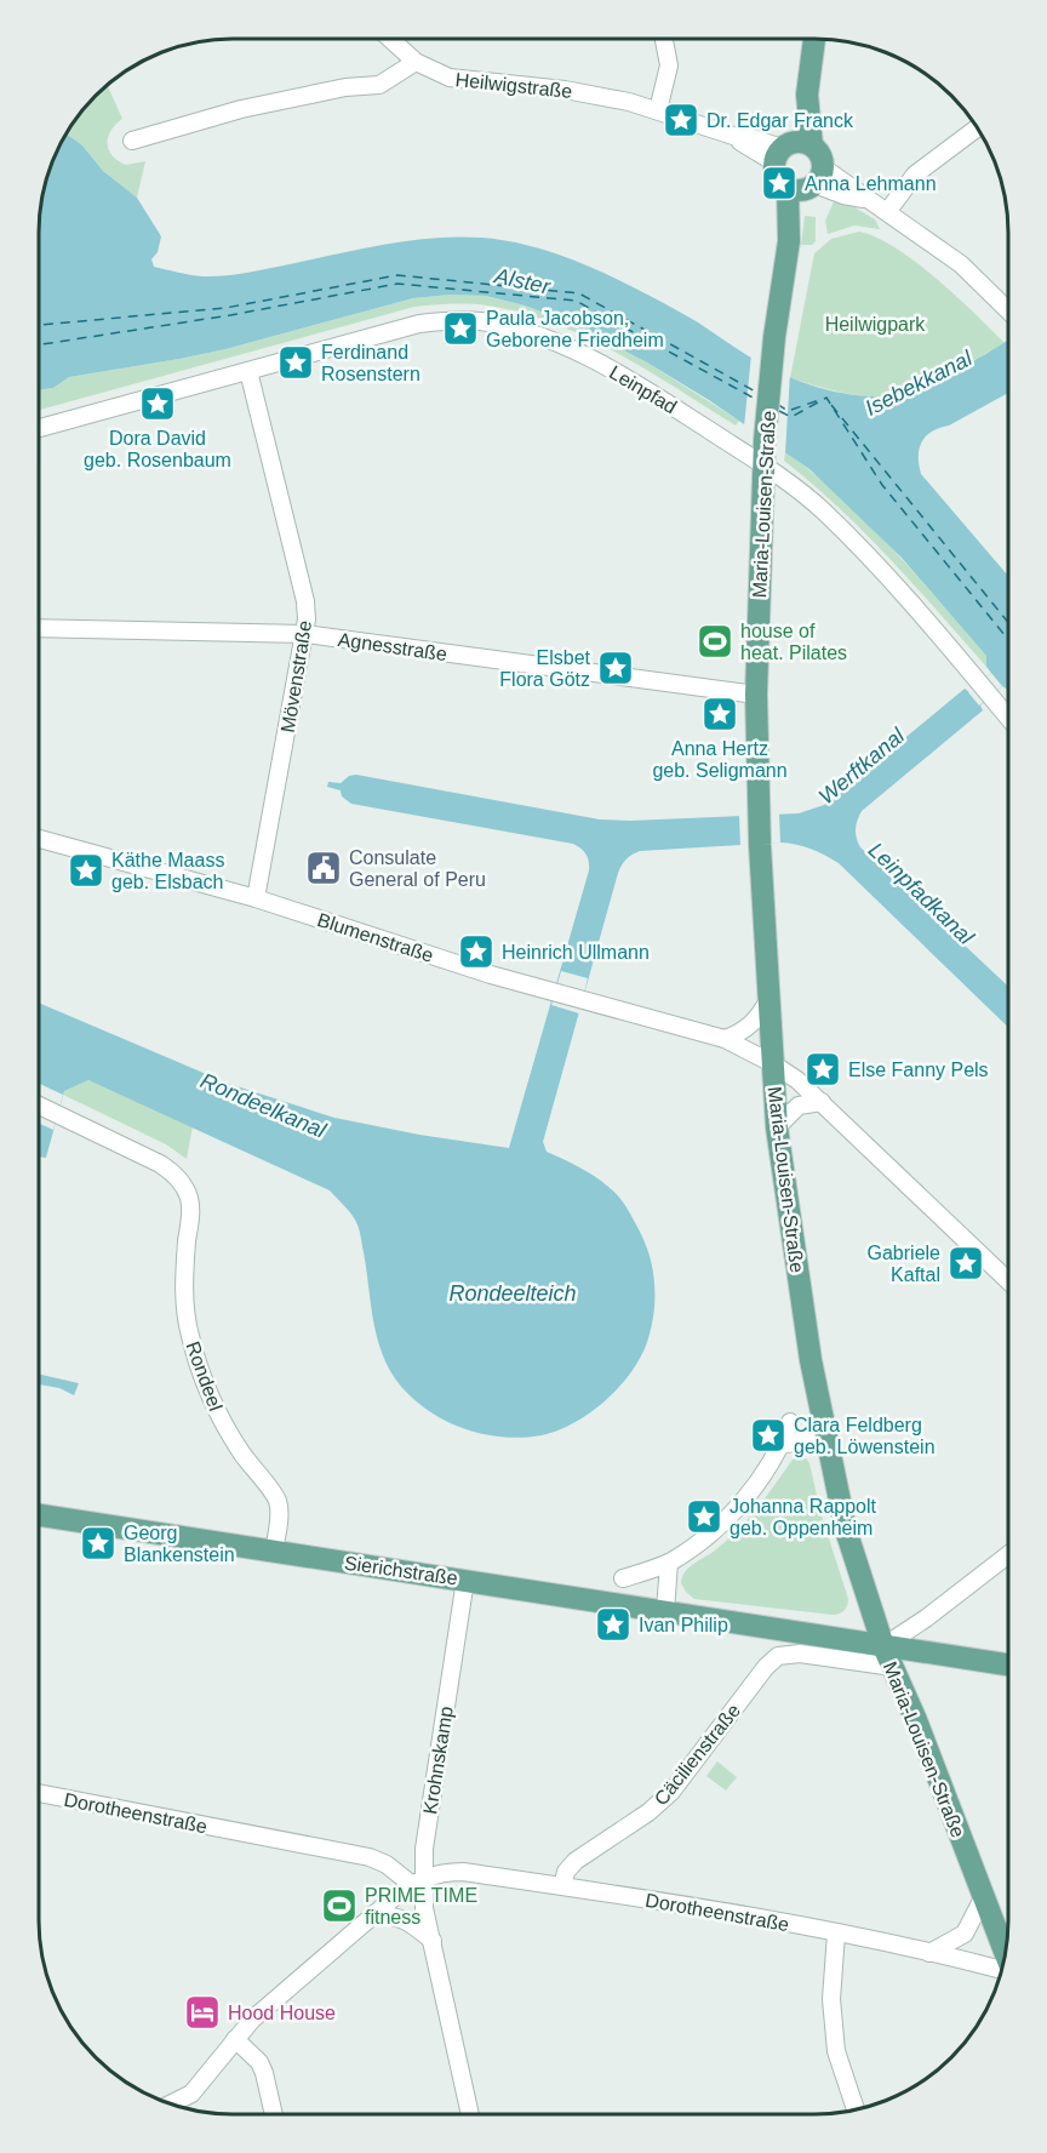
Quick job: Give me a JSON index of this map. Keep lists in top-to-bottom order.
{
  "streets": {
    "main road": ["Maria-Louisen-Straße", "Sierichstraße"],
    "street": [
      "Heilwigstraße",
      "Leinpfad",
      "Agnesstraße",
      "Mövenstraße",
      "Blumenstraße",
      "Rondeel",
      "Cäcilienstraße",
      "Krohnskamp",
      "Dorotheenstraße"
    ]
  },
  "crossings": [
    ["Leinpfad", "Maria-Louisen-Straße"],
    ["Leinpfad", "Mövenstraße"],
    ["Maria-Louisen-Straße", "Agnesstraße"],
    ["Maria-Louisen-Straße", "Blumenstraße"],
    ["Maria-Louisen-Straße", "Sierichstraße"],
    ["Agnesstraße", "Mövenstraße"],
    ["Mövenstraße", "Blumenstraße"],
    ["Rondeel", "Sierichstraße"],
    ["Sierichstraße", "Cäcilienstraße"],
    ["Sierichstraße", "Krohnskamp"],
    ["Cäcilienstraße", "Dorotheenstraße"],
    ["Krohnskamp", "Dorotheenstraße"]
  ],
  "water": [
    "Alster",
    "Isebekkanal",
    "Werftkanal",
    "Leinpfadkanal",
    "Rondeelkanal",
    "Rondeelteich"
  ],
  "parks": ["Heilwigpark"],
  "places": {
    "place": [
      "Dr. Edgar Franck",
      "Anna Lehmann",
      "Paula Jacobson, Geborene Friedheim",
      "Ferdinand Rosenstern",
      "Dora David geb. Rosenbaum",
      "Elsbet Flora Götz",
      "Anna Hertz geb. Seligmann",
      "Käthe Maass geb. Elsbach",
      "Heinrich Ullmann",
      "Else Fanny Pels",
      "Gabriele Kaftal",
      "Clara Feldberg geb. Löwenstein",
      "Johanna Rappolt geb. Oppenheim",
      "Georg Blankenstein",
      "Ivan Philip"
    ],
    "sports": ["house of heat. Pilates", "PRIME TIME fitness"],
    "public building": ["Consulate General of Peru"],
    "hotel": ["Hood House"]
  }
}
